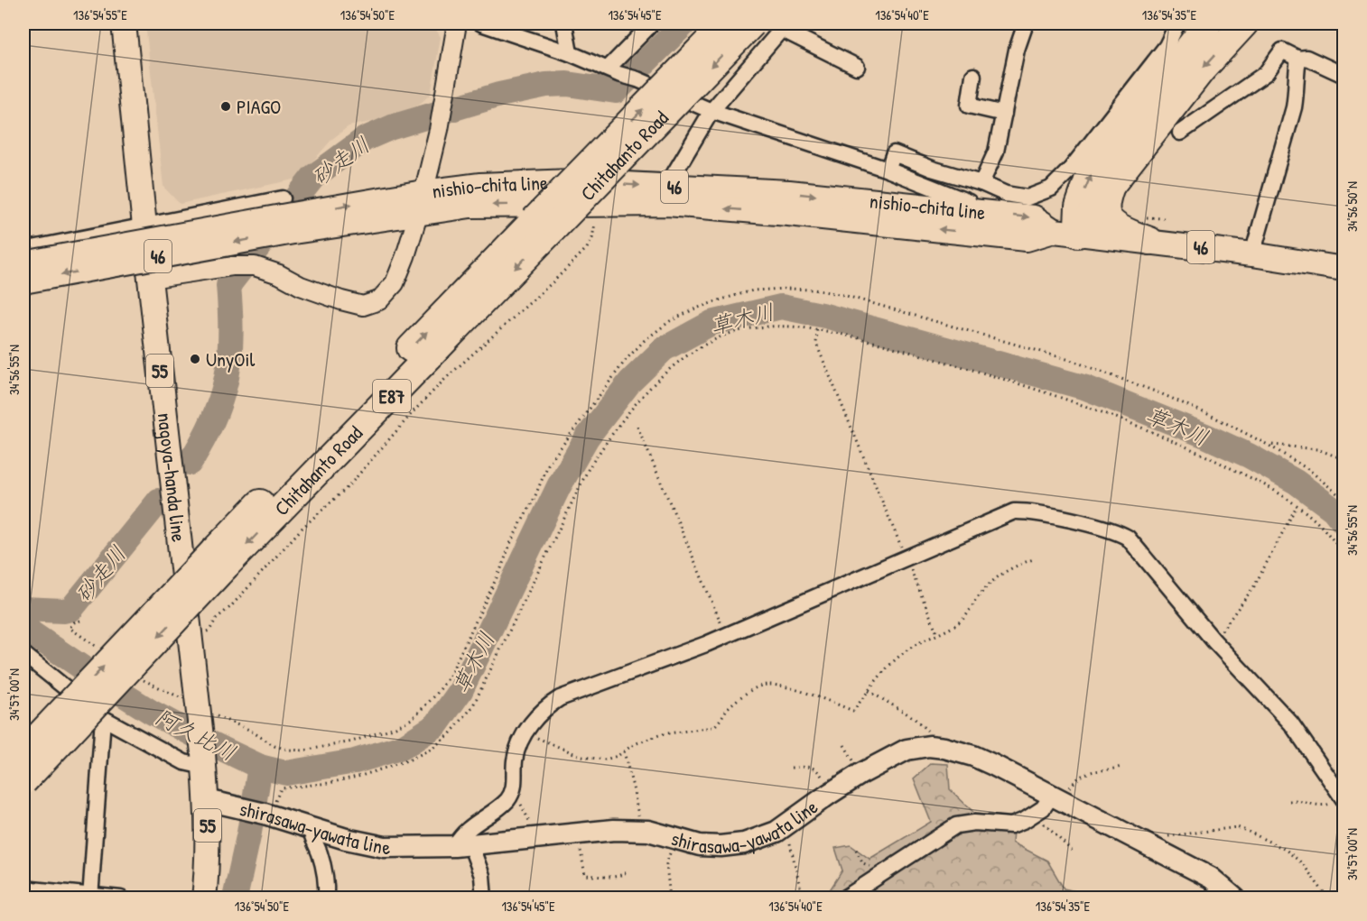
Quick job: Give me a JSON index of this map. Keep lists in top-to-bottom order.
{
  "streets": {
    "highway": ["Chitahanto Road", "E87"],
    "main road": [
      "46",
      "nishio-chita line",
      "55",
      "nagoya-handa line",
      "shirasawa-yawata line"
    ]
  },
  "crossings": [
    ["nagoya-handa line", "shirasawa-yawata line"]
  ],
  "water": ["砂走川", "草木川", "阿久比川"],
  "places": ["PIAGO", "UnyOil"],
  "coordinates": [
    "136°54'55\"E",
    "136°54'50\"E",
    "136°54'45\"E",
    "136°54'40\"E",
    "136°54'35\"E",
    "34°56'50\"N",
    "34°56'55\"N",
    "34°57'00\"N"
  ]
}
